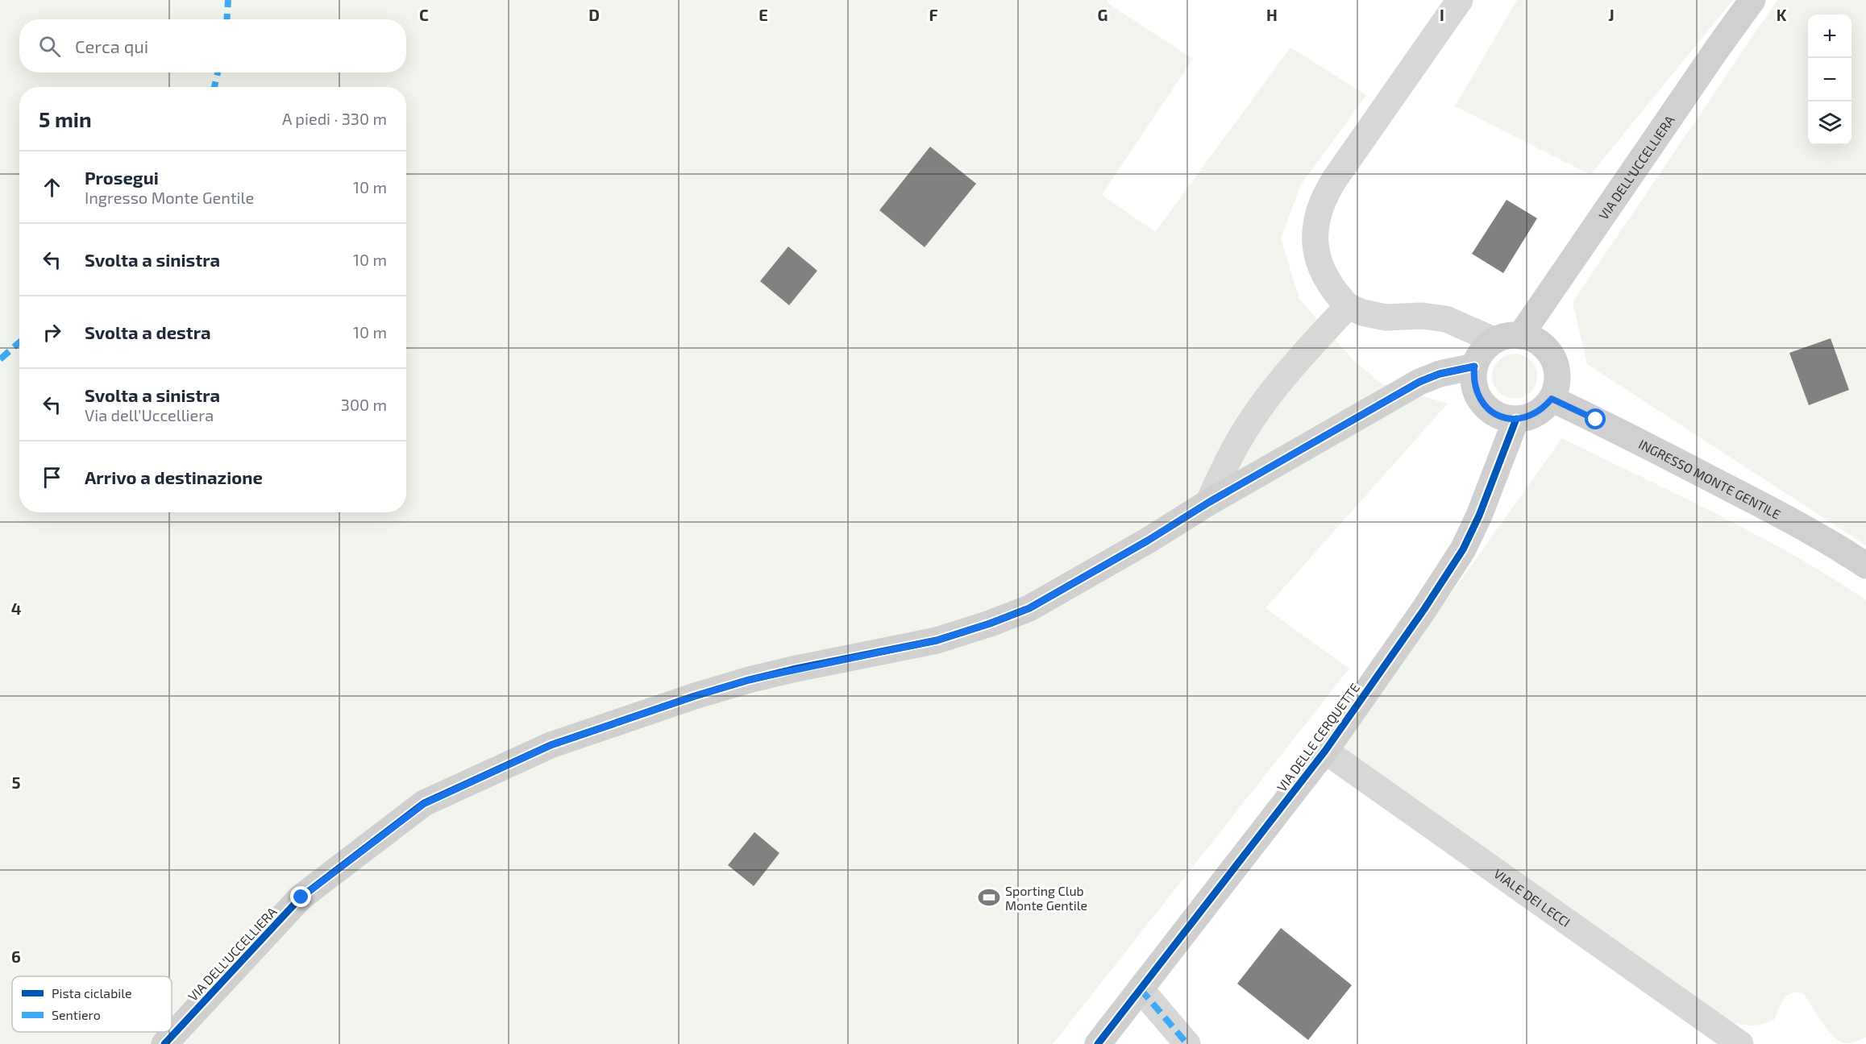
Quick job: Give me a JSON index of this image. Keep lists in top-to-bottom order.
{
  "streets": {
    "street": [
      "VIA DELL'UCCELLIERA",
      "INGRESSO MONTE GENTILE",
      "VIA DELLE CERQUETTE",
      "VIALE DEI LECCI"
    ]
  },
  "crossings": [
    ["VIA DELL'UCCELLIERA", "INGRESSO MONTE GENTILE"],
    ["VIA DELL'UCCELLIERA", "VIA DELLE CERQUETTE"],
    ["INGRESSO MONTE GENTILE", "VIA DELLE CERQUETTE"],
    ["VIA DELLE CERQUETTE", "VIALE DEI LECCI"]
  ],
  "places": {
    "sports": ["Sporting Club Monte Gentile"]
  },
  "legend": ["Pista ciclabile", "Sentiero"],
  "page": {
    "map_buttons": ["+", "−"],
    "search": "Cerca qui",
    "heading": ["5 min", "A piedi · 330 m"],
    "list": [
      ["Prosegui", "Ingresso Monte Gentile", "10 m"],
      ["Svolta a sinistra", "10 m"],
      ["Svolta a destra", "10 m"],
      ["Svolta a sinistra", "Via dell'Uccelliera", "300 m"],
      "Arrivo a destinazione"
    ]
  },
  "grid": {
    "columns": [
      "C",
      "D",
      "E",
      "F",
      "G",
      "H",
      "I",
      "J",
      "K"
    ],
    "rows": ["4", "5", "6"]
  }
}
